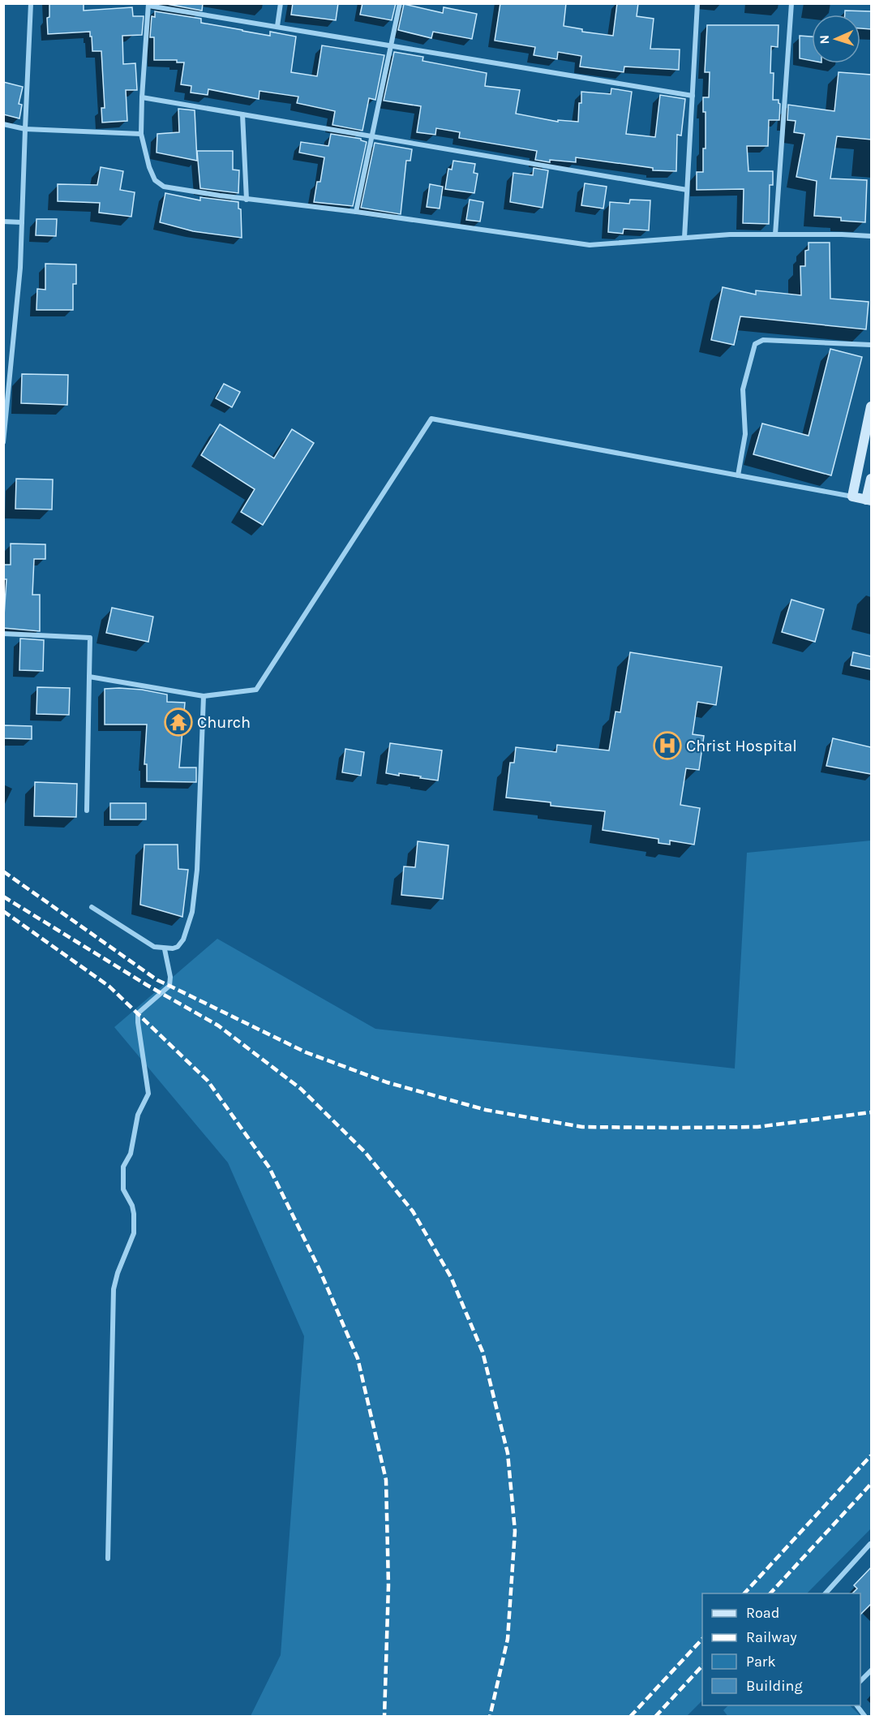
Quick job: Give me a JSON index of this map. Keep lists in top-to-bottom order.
{
  "places": {
    "temple": ["Church"],
    "hospital": ["Christ Hospital"]
  },
  "legend": [
    "Road",
    "Railway",
    "Park",
    "Building"
  ],
  "north": "left"
}
